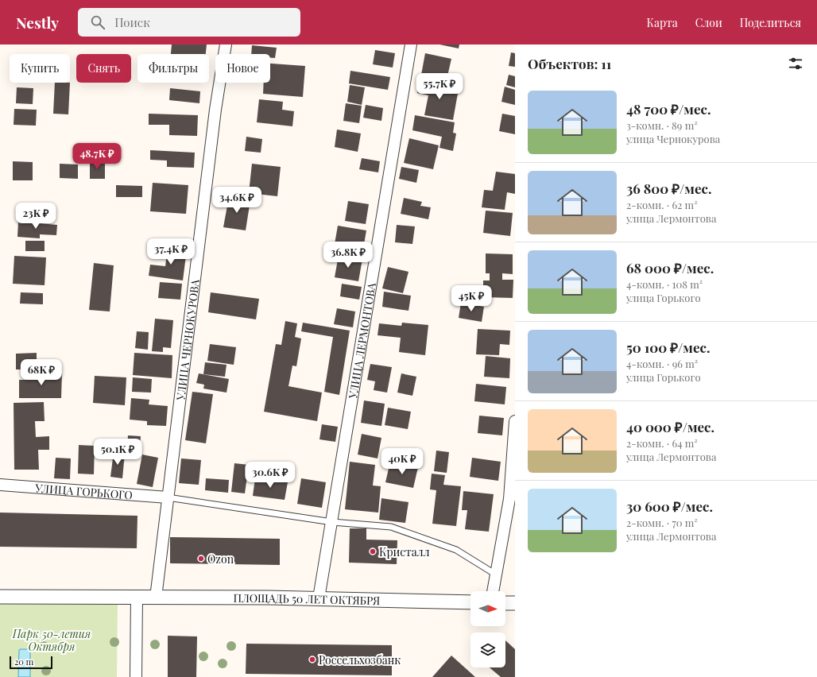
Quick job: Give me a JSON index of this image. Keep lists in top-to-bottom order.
{
  "streets": {
    "street": [
      "УЛИЦА ЧЕРНОКУРОВА",
      "УЛИЦА ЛЕРМОНТОВА",
      "УЛИЦА ГОРЬКОГО",
      "ПЛОЩАДЬ 50 ЛЕТ ОКТЯБРЯ"
    ]
  },
  "crossings": [
    ["УЛИЦА ЧЕРНОКУРОВА", "УЛИЦА ГОРЬКОГО"],
    ["УЛИЦА ЧЕРНОКУРОВА", "ПЛОЩАДЬ 50 ЛЕТ ОКТЯБРЯ"],
    ["УЛИЦА ЛЕРМОНТОВА", "ПЛОЩАДЬ 50 ЛЕТ ОКТЯБРЯ"]
  ],
  "parks": ["Парк 50-летия Октября"],
  "places": ["Кристалл", "Ozon", "Россельхозбанк"],
  "scale_bar": "20 m",
  "north": "right",
  "page": {
    "header": "Nestly",
    "search": "Поиск",
    "nav": ["Карта", "Слои", "Поделиться"],
    "heading": "Объектов: 11",
    "chip": [
      "Купить",
      "Снять",
      "Фильтры",
      "Новое"
    ],
    "price": [
      "55.7K ₽",
      "48.7K ₽",
      "34.6K ₽",
      "23K ₽",
      "37.4K ₽",
      "36.8K ₽",
      "45K ₽",
      "68K ₽",
      "50.1K ₽",
      "40K ₽",
      "30.6K ₽"
    ],
    "list": [
      {
        "name": "48 700 ₽/мес.",
        "note": "3-комн. · 89 m² · улица Чернокурова"
      },
      {
        "name": "36 800 ₽/мес.",
        "note": "2-комн. · 62 m² · улица Лермонтова"
      },
      {
        "name": "68 000 ₽/мес.",
        "note": "4-комн. · 108 m² · улица Горького"
      },
      {
        "name": "50 100 ₽/мес.",
        "note": "4-комн. · 96 m² · улица Горького"
      },
      {
        "name": "40 000 ₽/мес.",
        "note": "2-комн. · 64 m² · улица Лермонтова"
      },
      {
        "name": "30 600 ₽/мес.",
        "note": "2-комн. · 70 m² · улица Лермонтова"
      }
    ],
    "scale": "20 m"
  }
}
